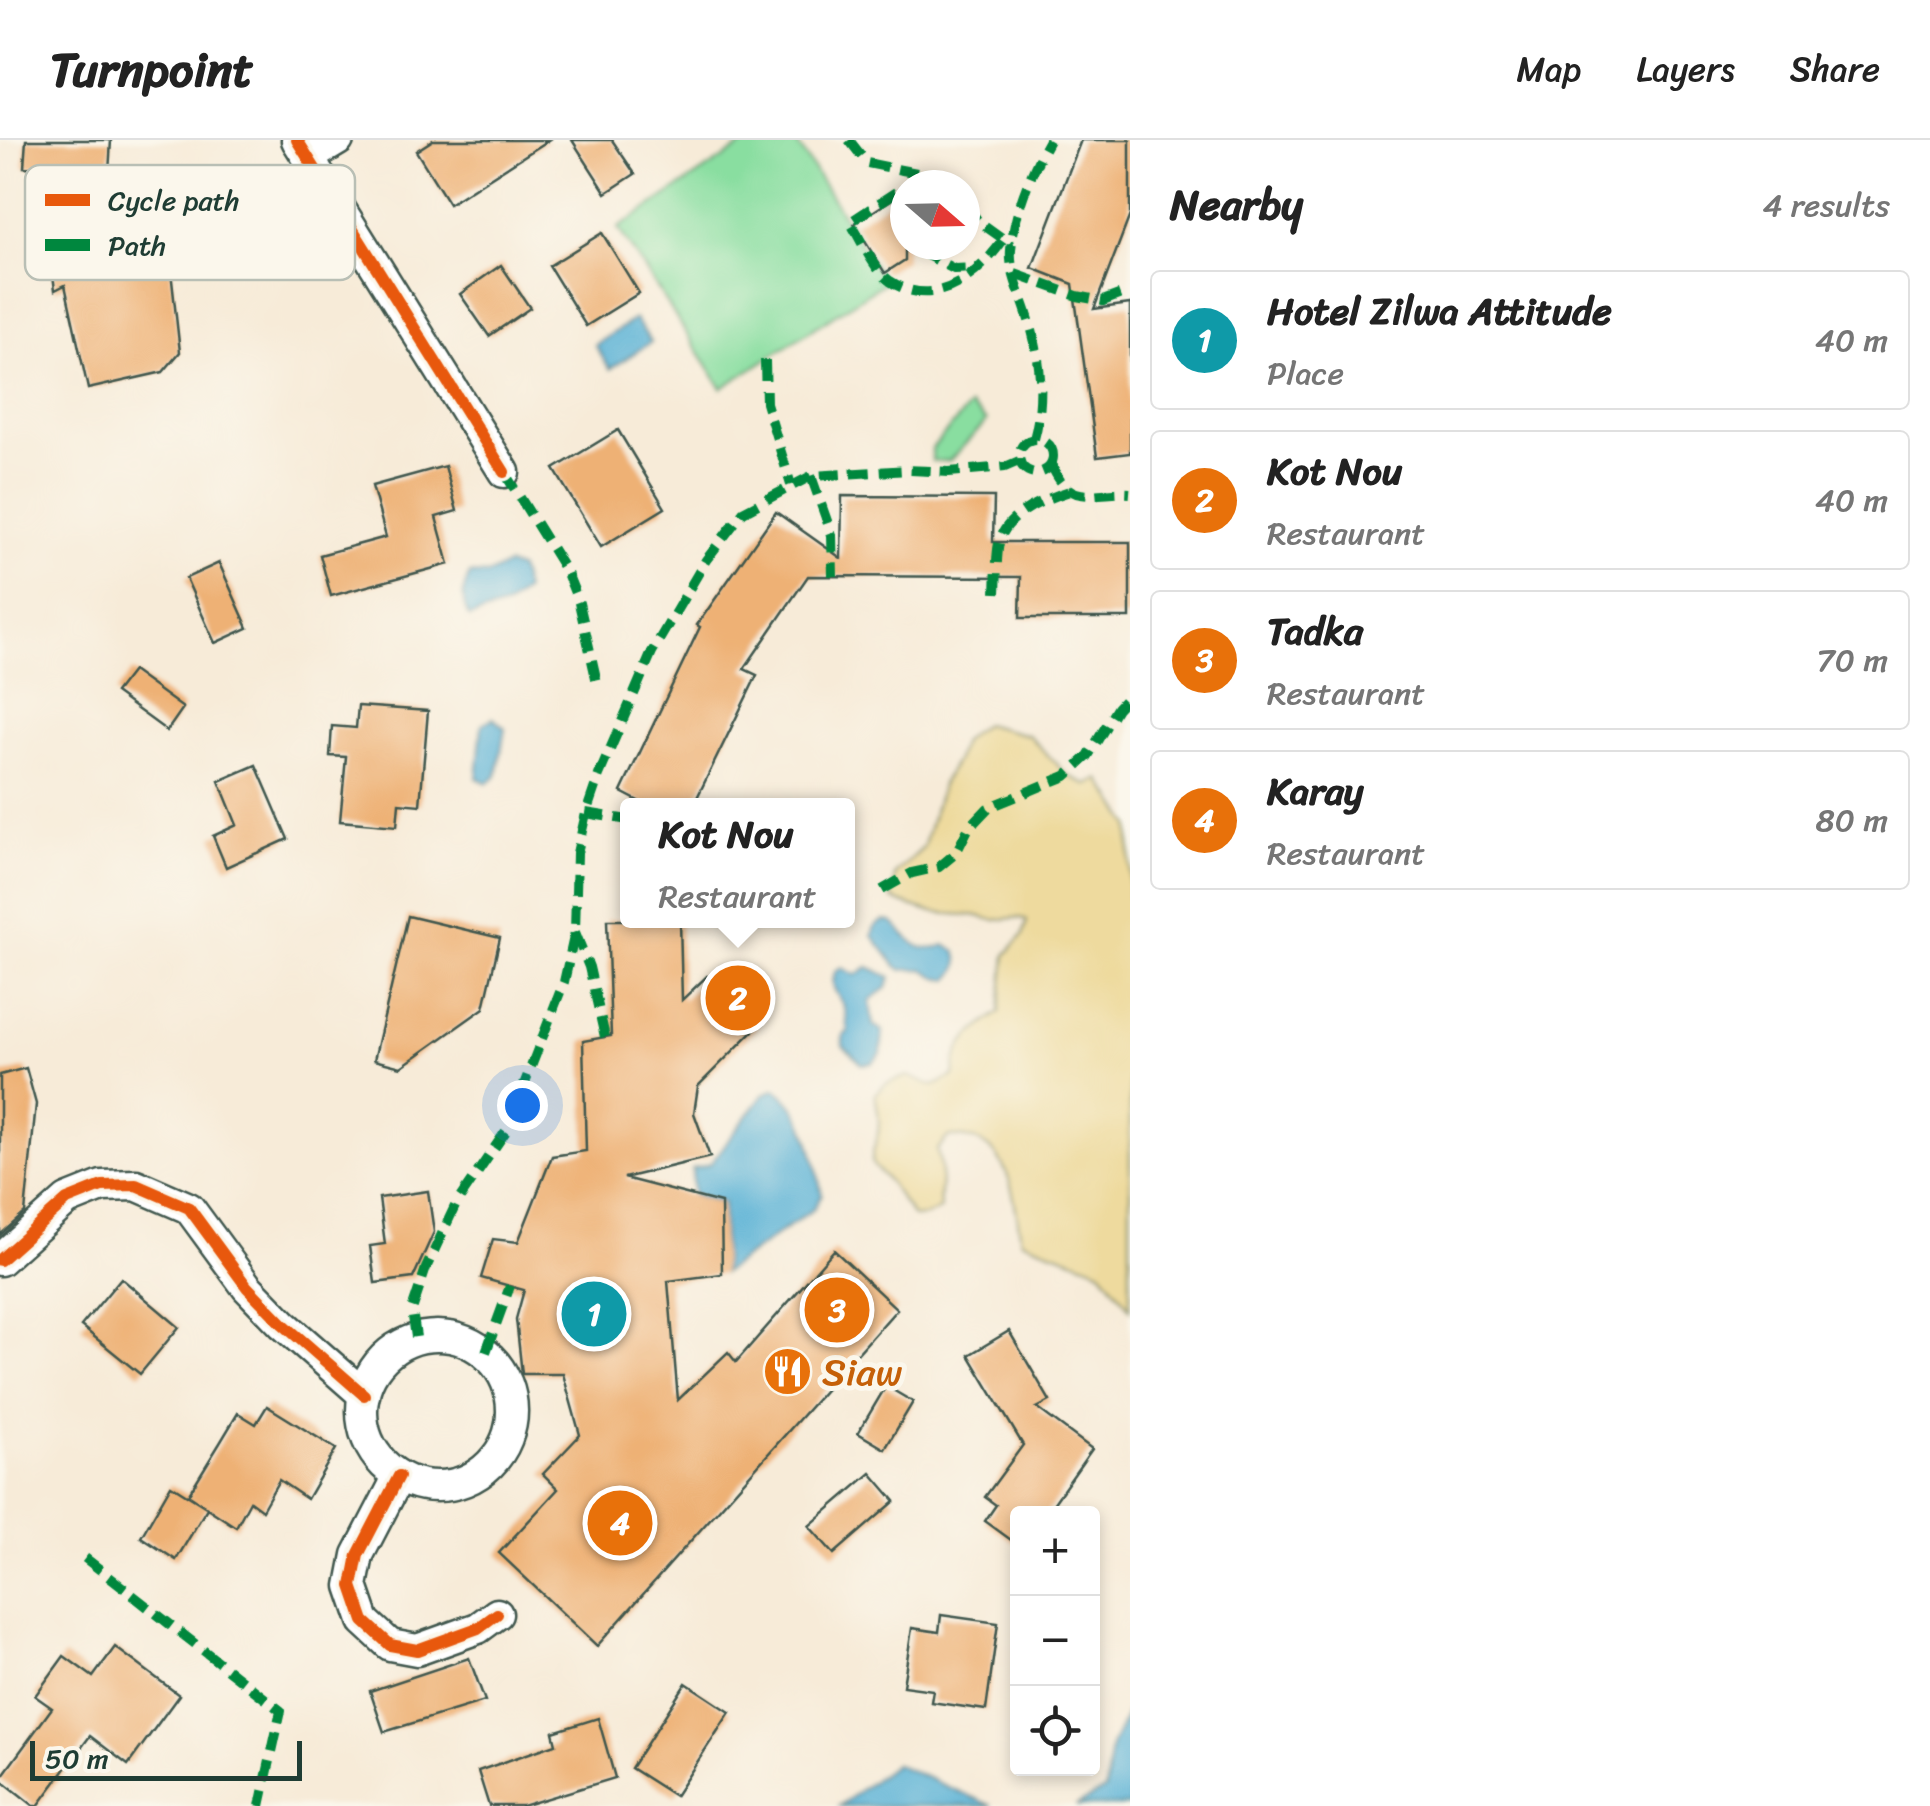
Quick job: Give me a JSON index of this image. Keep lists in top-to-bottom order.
{
  "places": {
    "restaurant": ["Siaw"]
  },
  "legend": ["Cycle path", "Path"],
  "scale_bar": "50 m",
  "north": "right",
  "page": {
    "header": "Turnpoint",
    "nav": ["Map", "Layers", "Share"],
    "heading": ["Nearby", "4 results"],
    "list": [
      {
        "mark": "1",
        "name": "Hotel Zilwa Attitude",
        "note": "Place",
        "value": "40 m"
      },
      {
        "mark": "2",
        "name": "Kot Nou",
        "note": "Restaurant",
        "value": "40 m"
      },
      {
        "mark": "3",
        "name": "Tadka",
        "note": "Restaurant",
        "value": "70 m"
      },
      {
        "mark": "4",
        "name": "Karay",
        "note": "Restaurant",
        "value": "80 m"
      }
    ],
    "popup": ["Kot Nou", "Restaurant"],
    "pins": [
      "2",
      "3",
      "1",
      "4"
    ],
    "map_buttons": ["+", "−"],
    "scale": "50 m"
  }
}
